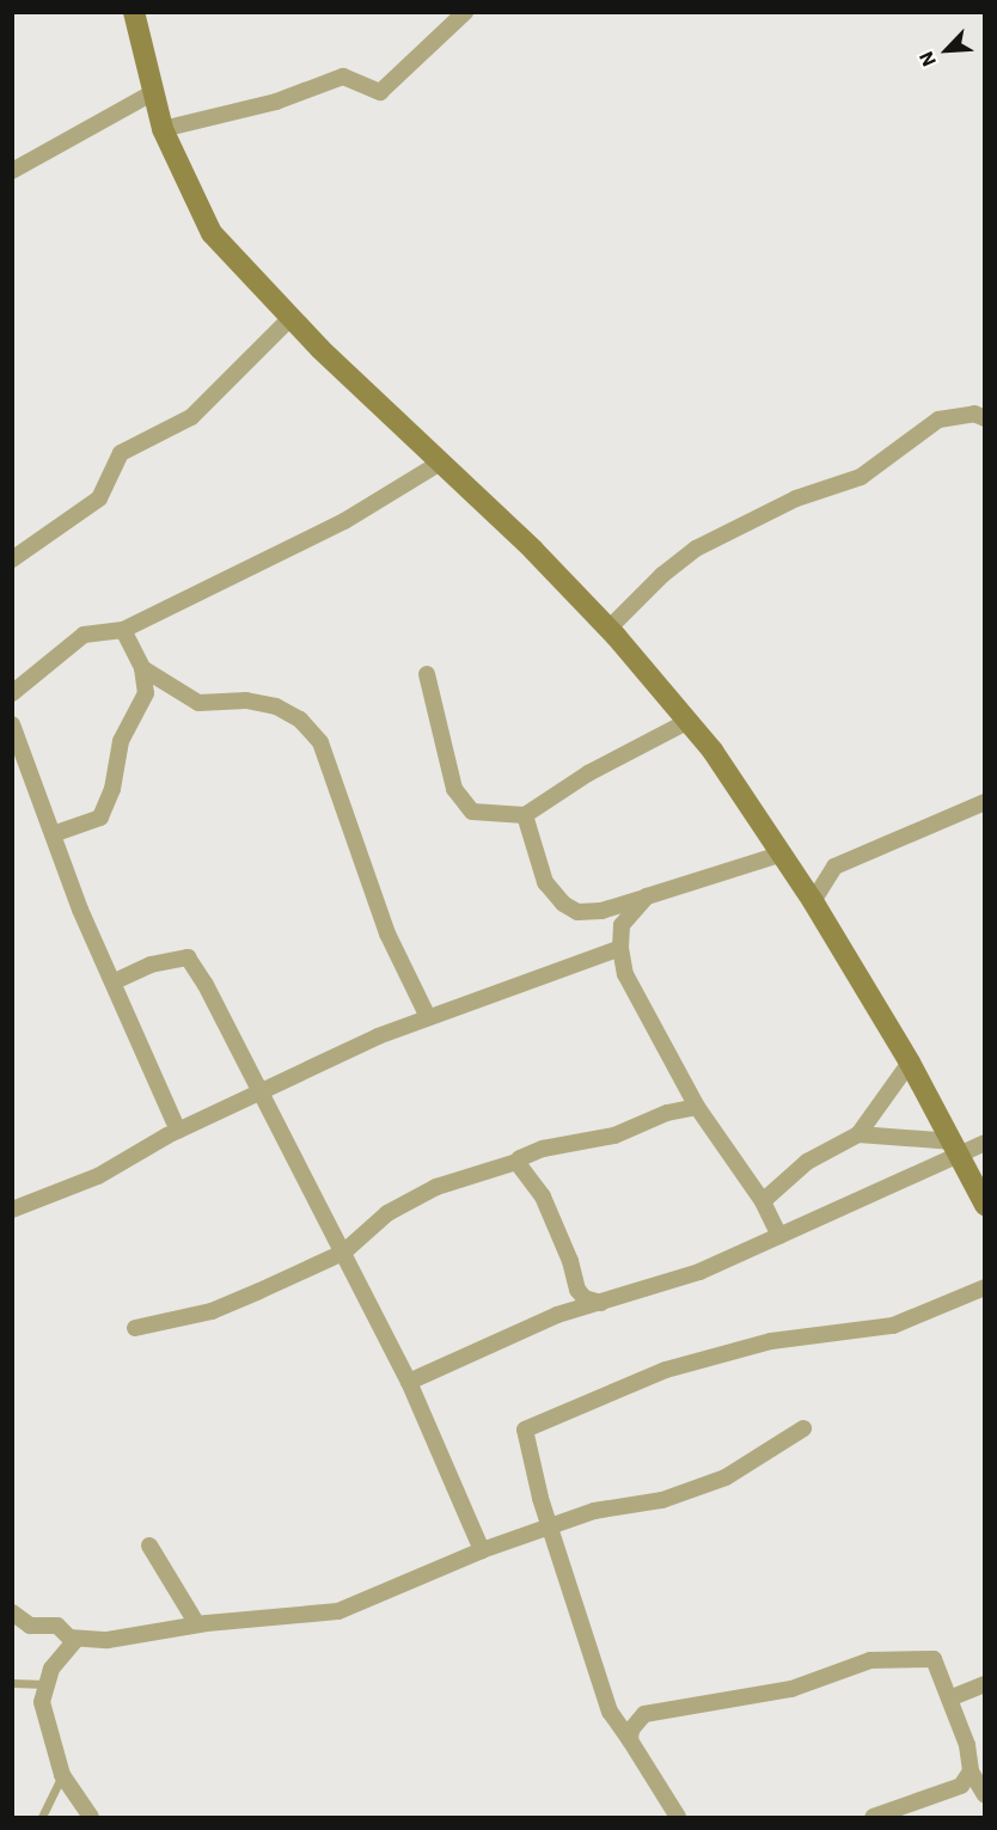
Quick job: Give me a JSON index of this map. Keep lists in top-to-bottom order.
{
  "north": "bottom left"
}
